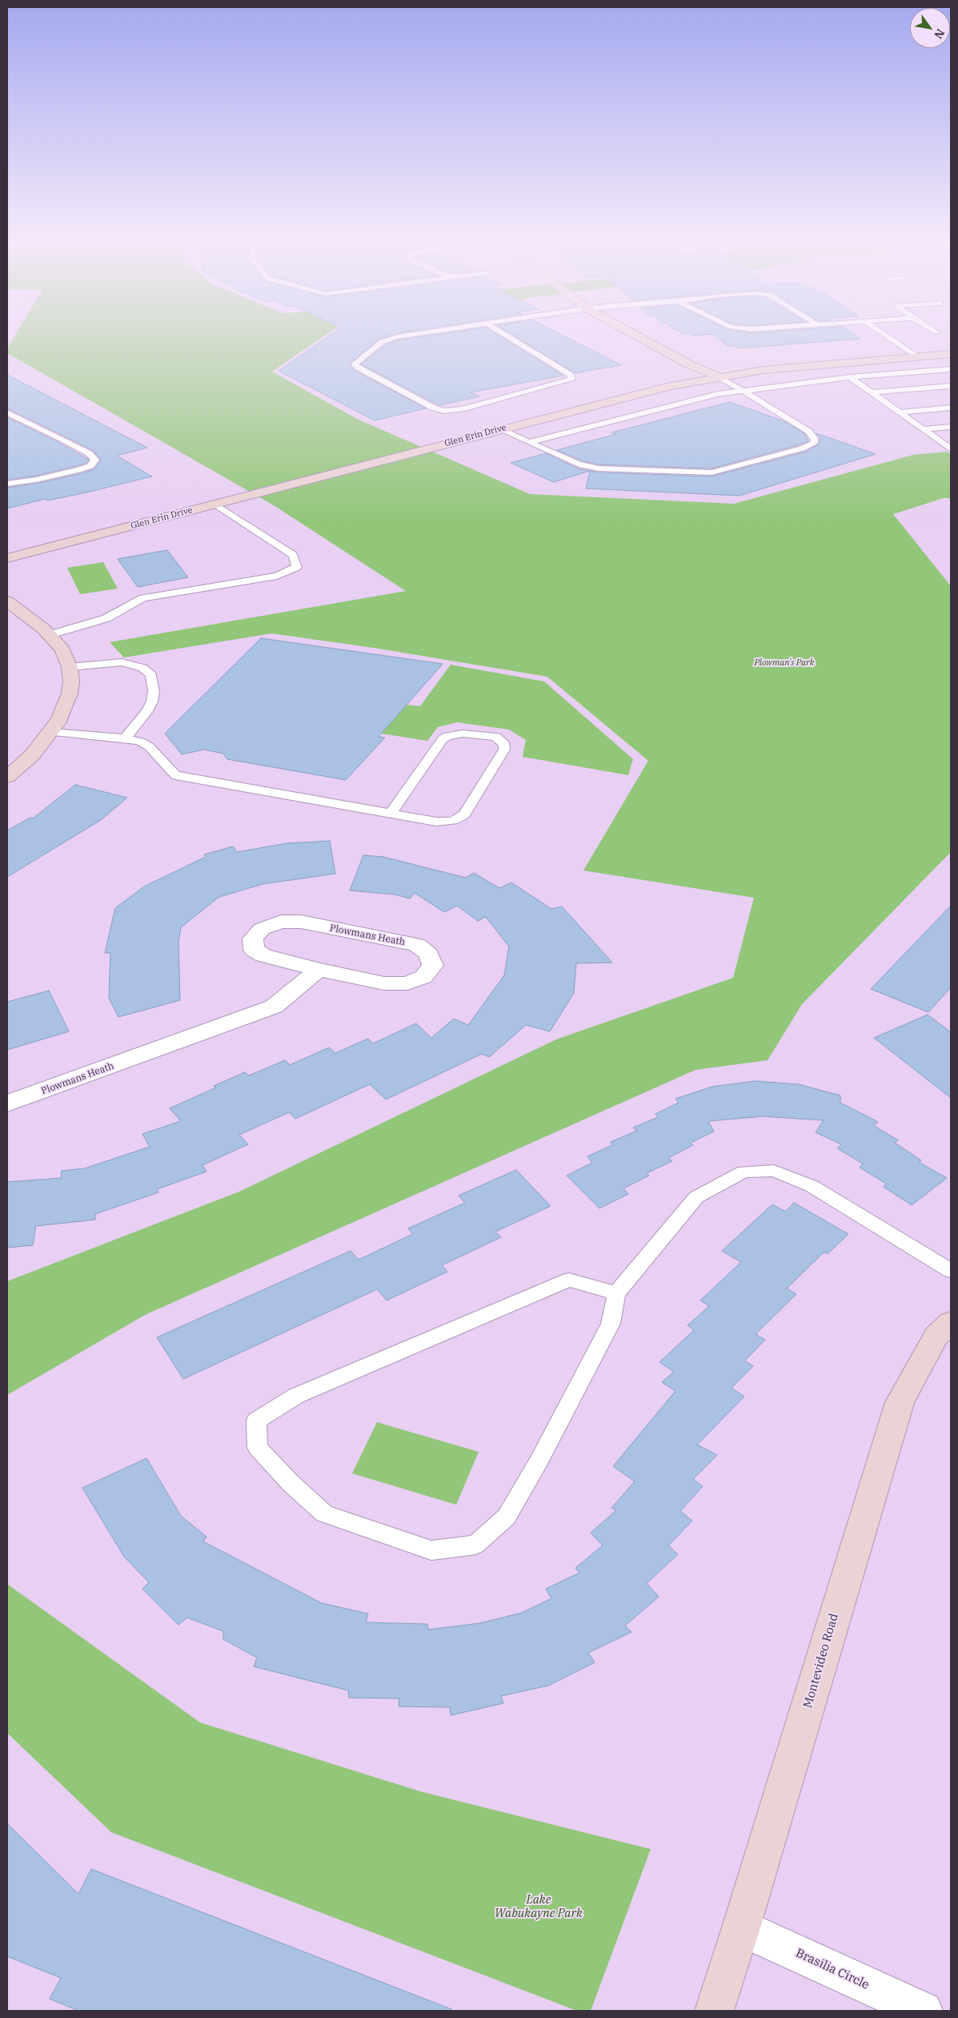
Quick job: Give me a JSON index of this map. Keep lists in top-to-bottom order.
{
  "streets": {
    "street": [
      "Glen Erin Drive",
      "Plowmans Heath",
      "Montevideo Road",
      "Brasilia Circle"
    ]
  },
  "crossings": [
    ["Montevideo Road", "Brasilia Circle"]
  ],
  "parks": ["Plowman's Park", "Lake Wabukayne Park"],
  "north": "bottom right"
}
